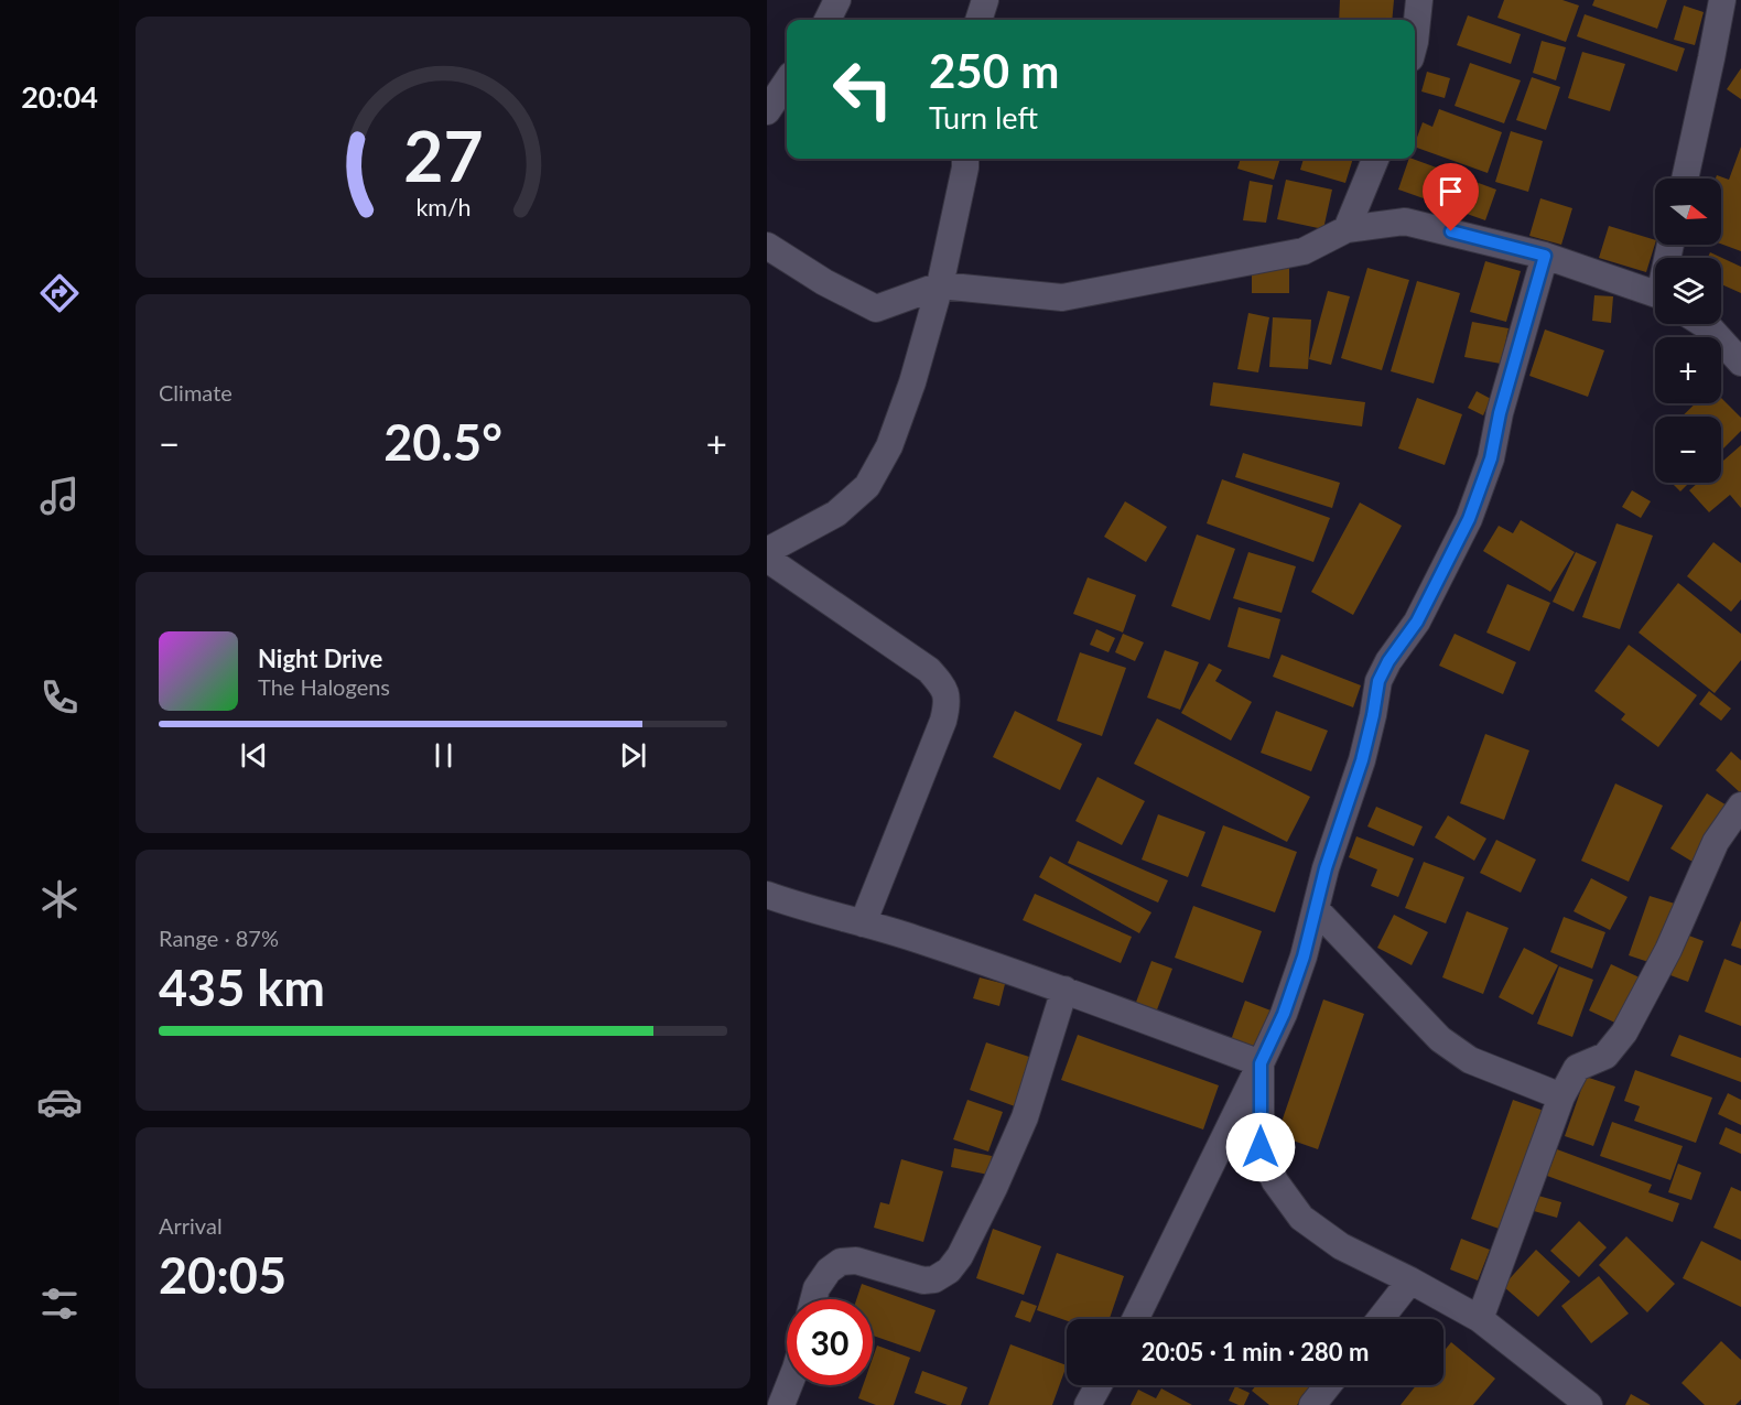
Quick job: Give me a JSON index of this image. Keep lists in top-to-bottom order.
{
  "north": "right",
  "page": {
    "tabs": "20:04",
    "turn": ["250 m", "Turn left"],
    "map_buttons": ["+", "−"],
    "tile": [
      "Climate",
      ["Range · 87%", "435 km"],
      ["Arrival", "20:05"]
    ],
    "heat": ["−", "20.5°", "+"],
    "song": ["Night Drive", "The Halogens"],
    "limit": "30",
    "trip": "20:05 · 1 min · 280 m",
    "gauge": ["27", "km/h"]
  }
}
